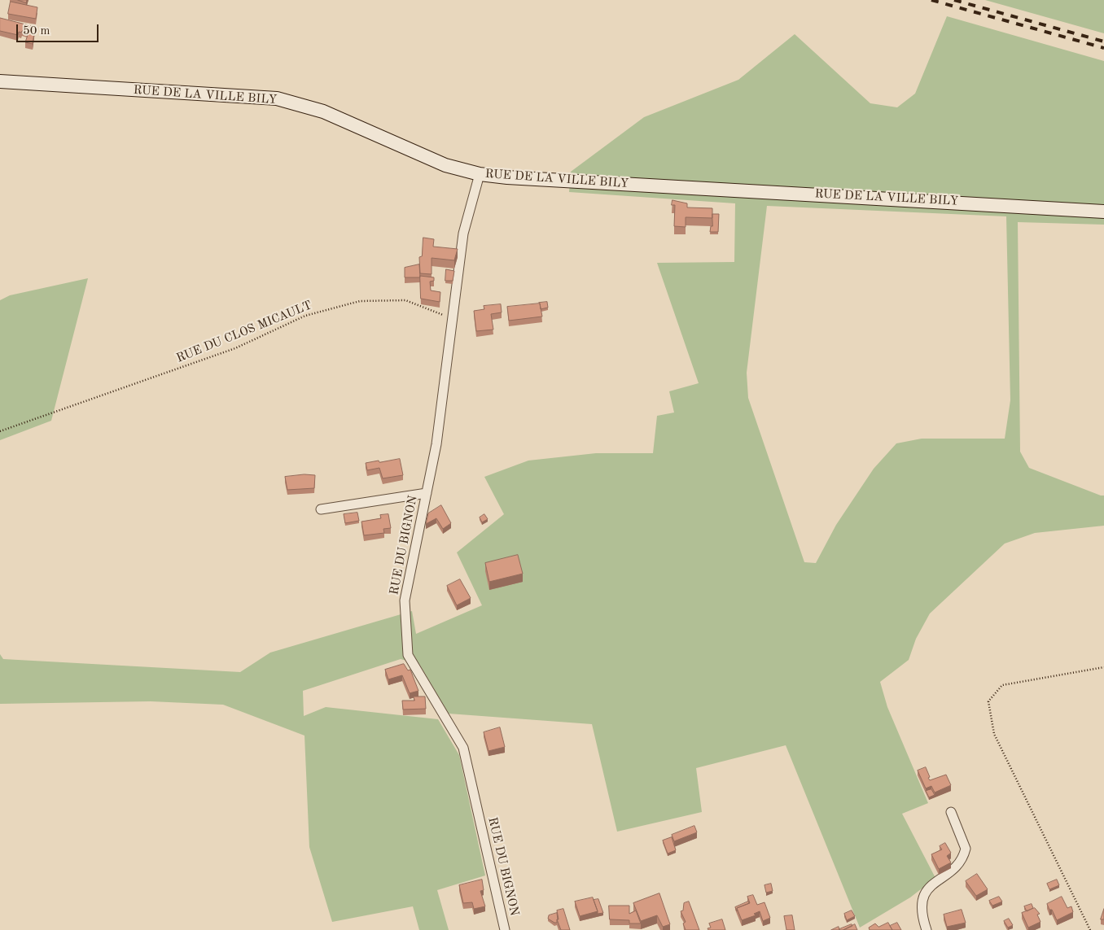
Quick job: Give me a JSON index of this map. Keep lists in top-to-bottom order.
{
  "streets": {
    "street": ["RUE DE LA VILLE BILY", "RUE DU BIGNON"],
    "path": ["RUE DU CLOS MICAULT"]
  },
  "crossings": [
    ["RUE DE LA VILLE BILY", "RUE DU BIGNON"],
    ["RUE DU CLOS MICAULT", "RUE DU BIGNON"]
  ],
  "scale_bar": "50 m"
}
